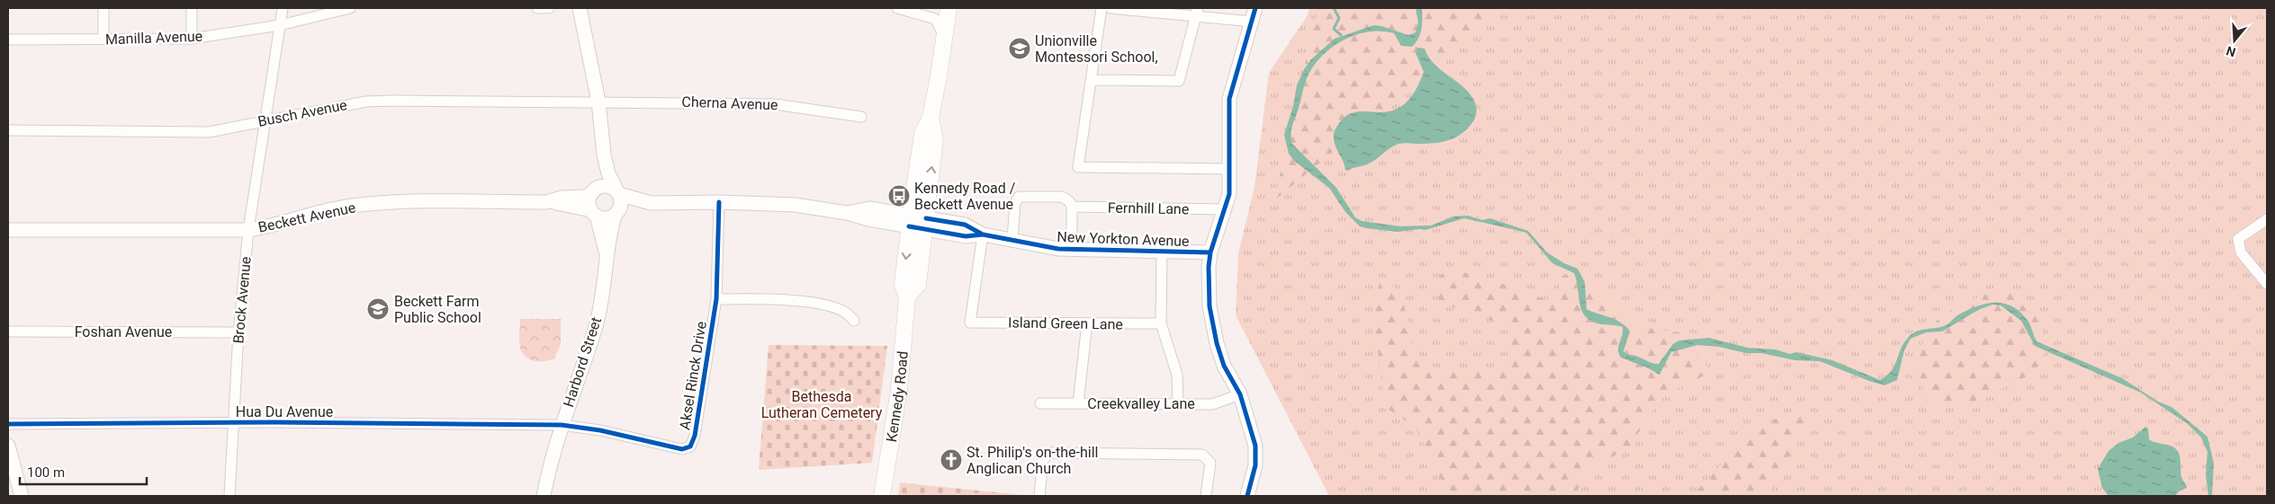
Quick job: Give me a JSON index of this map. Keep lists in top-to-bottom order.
{
  "streets": {
    "main road": ["Kennedy Road"],
    "street": [
      "Manilla Avenue",
      "Cherna Avenue",
      "Busch Avenue",
      "Fernhill Lane",
      "Beckett Avenue",
      "New Yorkton Avenue",
      "Brock Avenue",
      "Island Green Lane",
      "Foshan Avenue",
      "Harbord Street",
      "Aksel Rinck Drive",
      "Creekvalley Lane",
      "Hua Du Avenue"
    ]
  },
  "crossings": [
    ["Manilla Avenue", "Brock Avenue"],
    ["Cherna Avenue", "Busch Avenue"],
    ["Busch Avenue", "Brock Avenue"],
    ["Fernhill Lane", "New Yorkton Avenue"],
    ["Beckett Avenue", "Brock Avenue"],
    ["Beckett Avenue", "Harbord Street"],
    ["New Yorkton Avenue", "Island Green Lane"],
    ["New Yorkton Avenue", "Kennedy Road"],
    ["Brock Avenue", "Foshan Avenue"],
    ["Brock Avenue", "Hua Du Avenue"],
    ["Harbord Street", "Aksel Rinck Drive"],
    ["Harbord Street", "Hua Du Avenue"],
    ["Aksel Rinck Drive", "Hua Du Avenue"]
  ],
  "parks": ["Bethesda Lutheran Cemetery"],
  "places": {
    "school or university": ["Unionville Montessori School,", "Beckett Farm Public School"],
    "bus stop": ["Kennedy Road / Beckett Avenue"],
    "church": ["St. Philip's on-the-hill Anglican Church"]
  },
  "scale_bar": "100 m",
  "north": "bottom"
}
